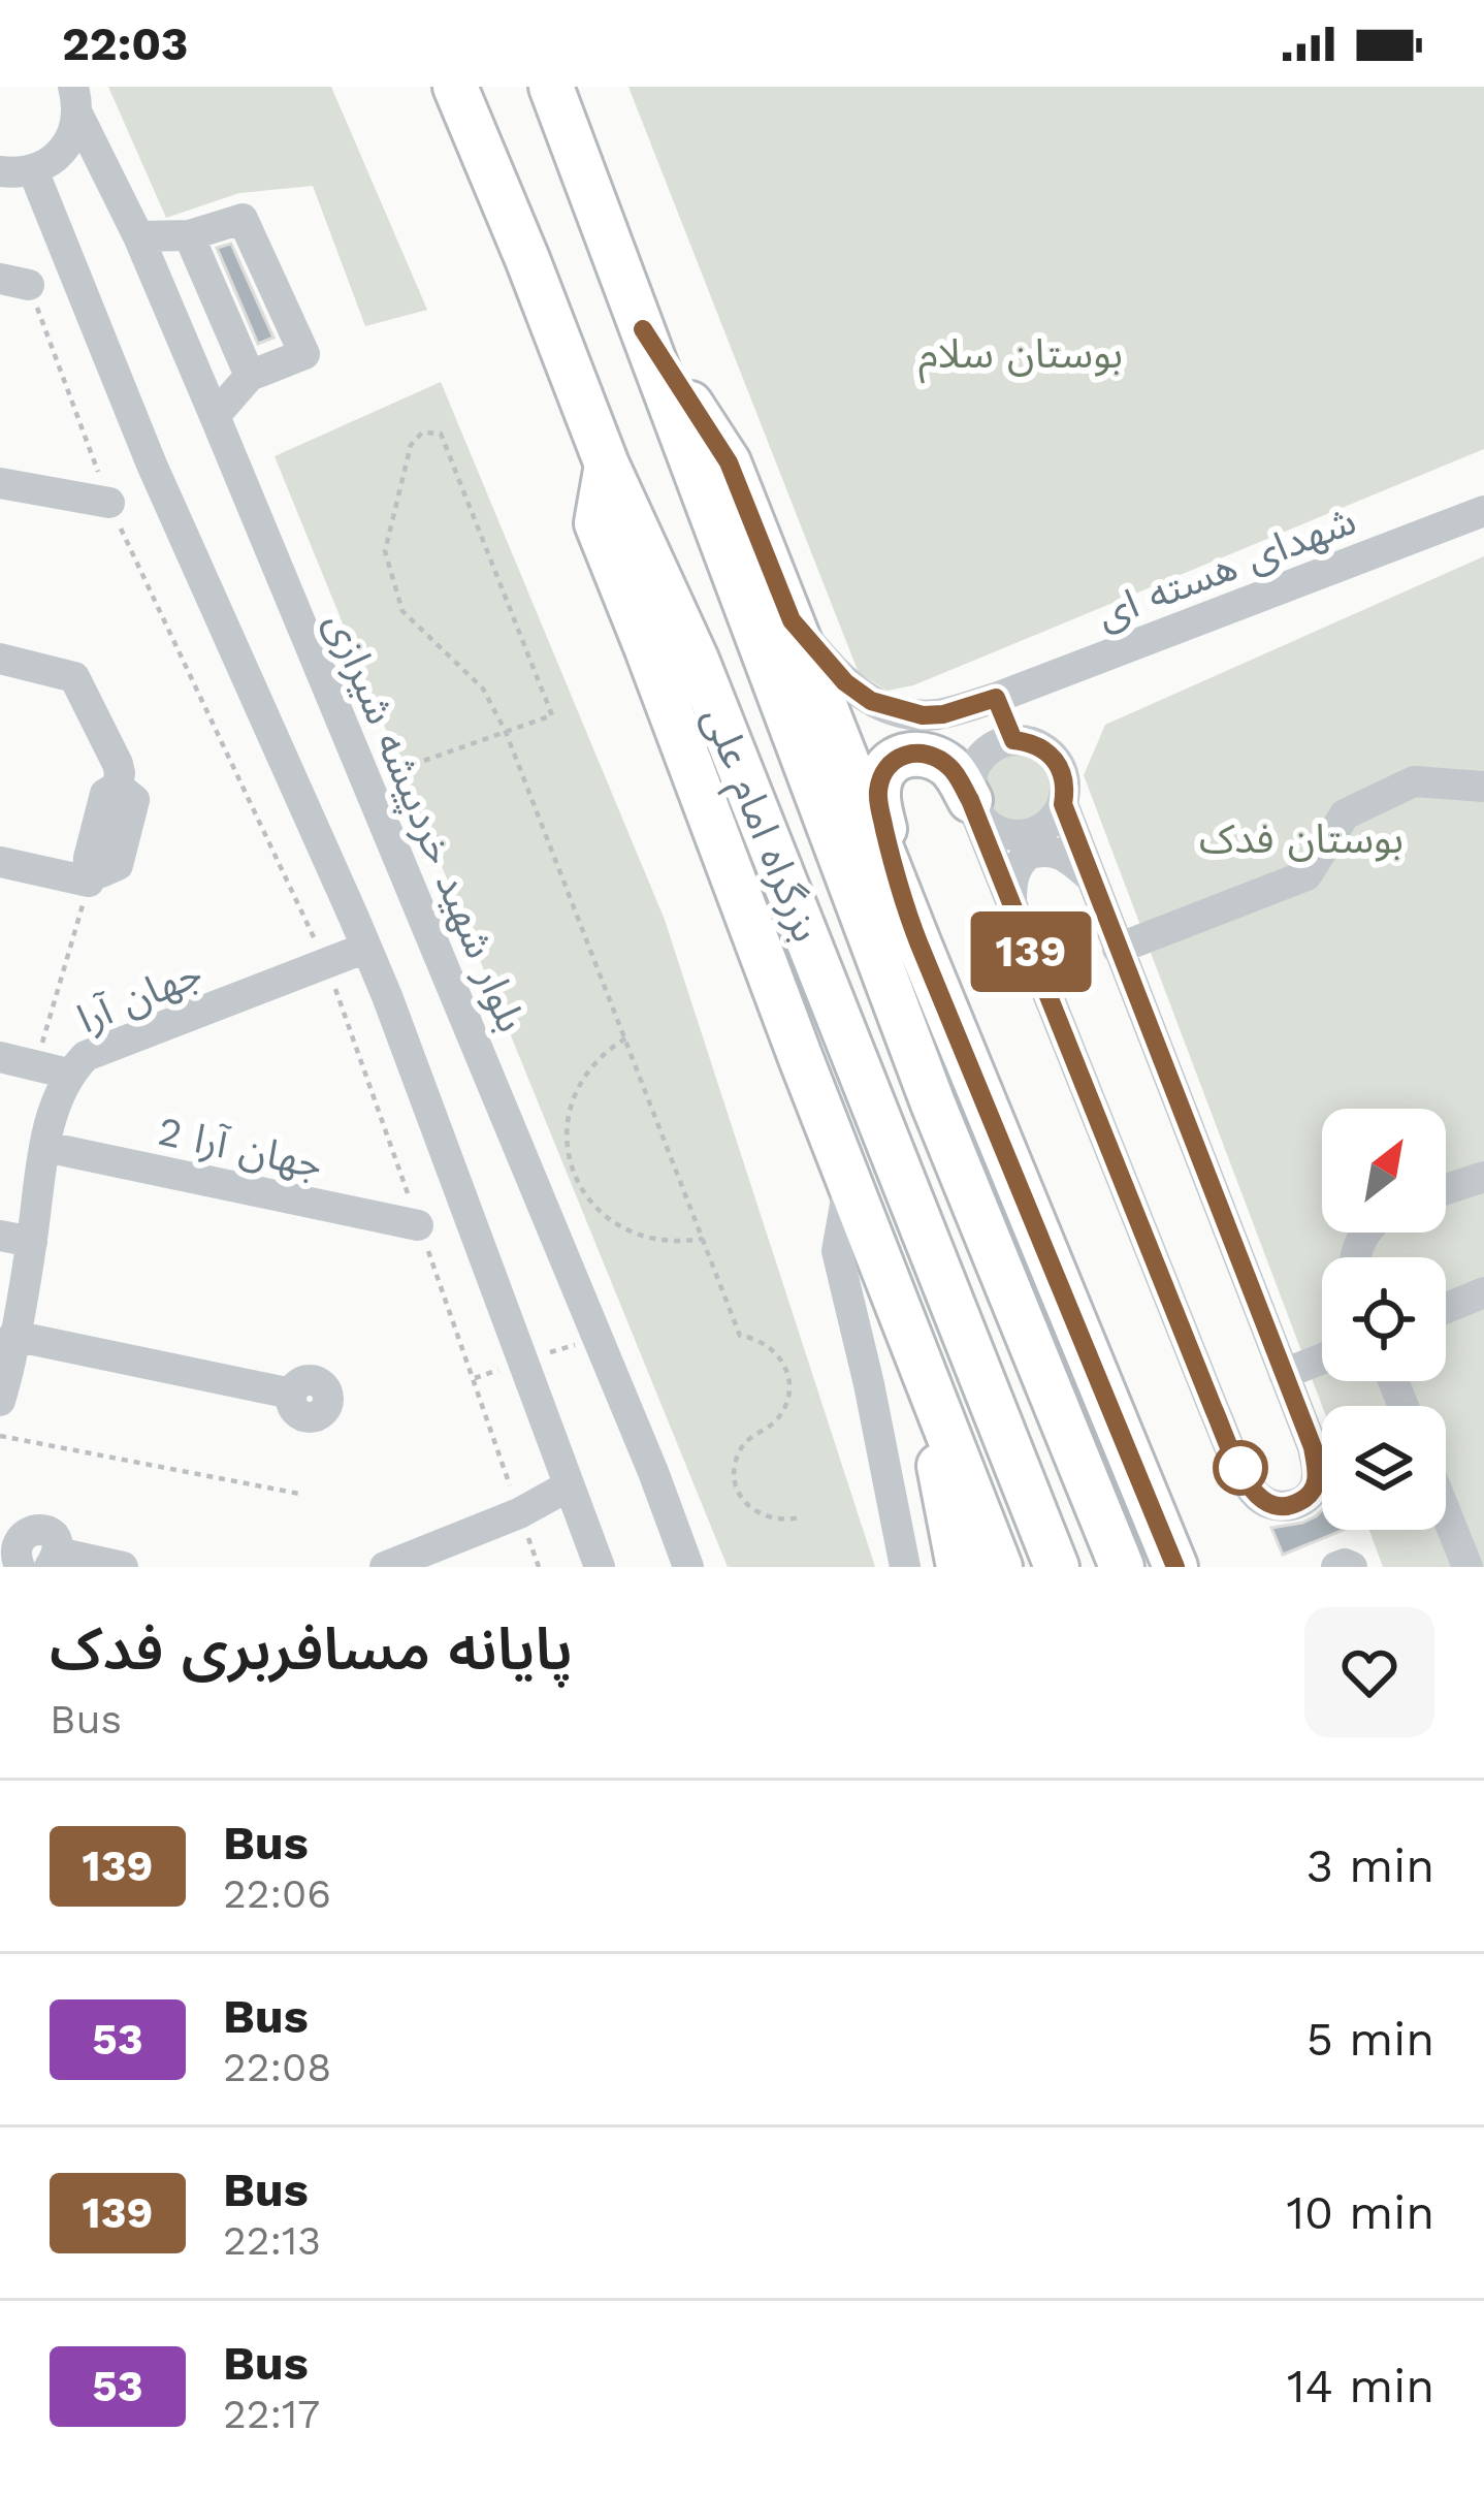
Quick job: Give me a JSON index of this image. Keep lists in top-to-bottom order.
{
  "streets": {
    "highway": ["بزرگراه امام علی"],
    "street": [
      "شهدای هسته ای",
      "بلوار شهید خردپیشه شیرازی",
      "جهان آرا",
      "جهان آرا 2"
    ]
  },
  "crossings": [
    ["جهان آرا", "جهان آرا 2"]
  ],
  "parks": ["بوستان سلام", "بوستان فدک"],
  "lines": ["bus line 139"],
  "north": "top right",
  "page": {
    "status": "22:03",
    "on_map": "139",
    "heading": ["پایانه مسافربری فدک", "Bus"],
    "list": [
      {
        "mark": "139",
        "name": "Bus",
        "note": "22:06",
        "value": "3 min"
      },
      {
        "mark": "53",
        "name": "Bus",
        "note": "22:08",
        "value": "5 min"
      },
      {
        "mark": "139",
        "name": "Bus",
        "note": "22:13",
        "value": "10 min"
      },
      {
        "mark": "53",
        "name": "Bus",
        "note": "22:17",
        "value": "14 min"
      }
    ]
  }
}
